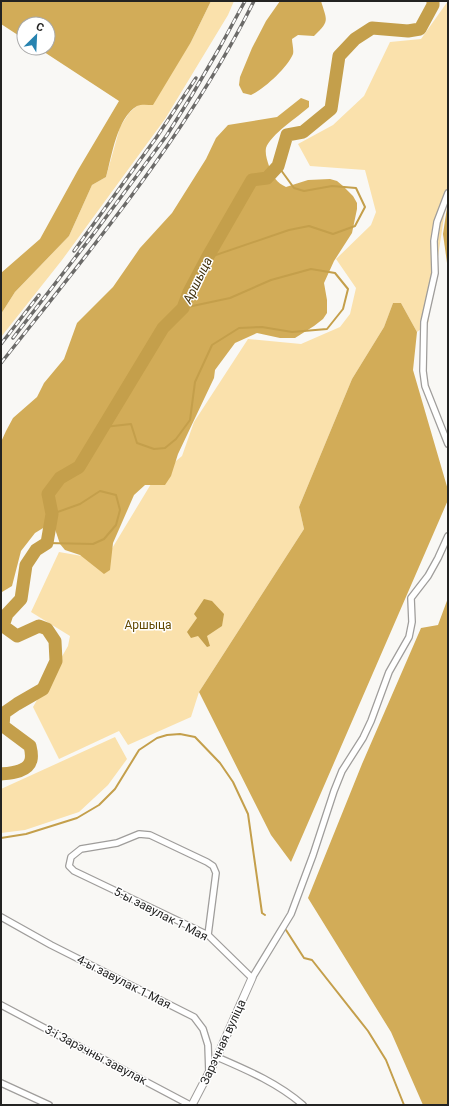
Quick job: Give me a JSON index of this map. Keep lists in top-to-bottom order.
{
  "streets": {
    "street": [
      "5-ы завулак 1 Мая",
      "4-ы завулак 1 Мая",
      "Зарэчная вуліца",
      "3-і Зарэчны завулак"
    ]
  },
  "crossings": [
    ["5-ы завулак 1 Мая", "Зарэчная вуліца"],
    ["4-ы завулак 1 Мая", "Зарэчная вуліца"],
    ["Зарэчная вуліца", "3-і Зарэчны завулак"]
  ],
  "water": ["Аршыца"],
  "parks": ["Аршыца"],
  "north": "top right"
}
